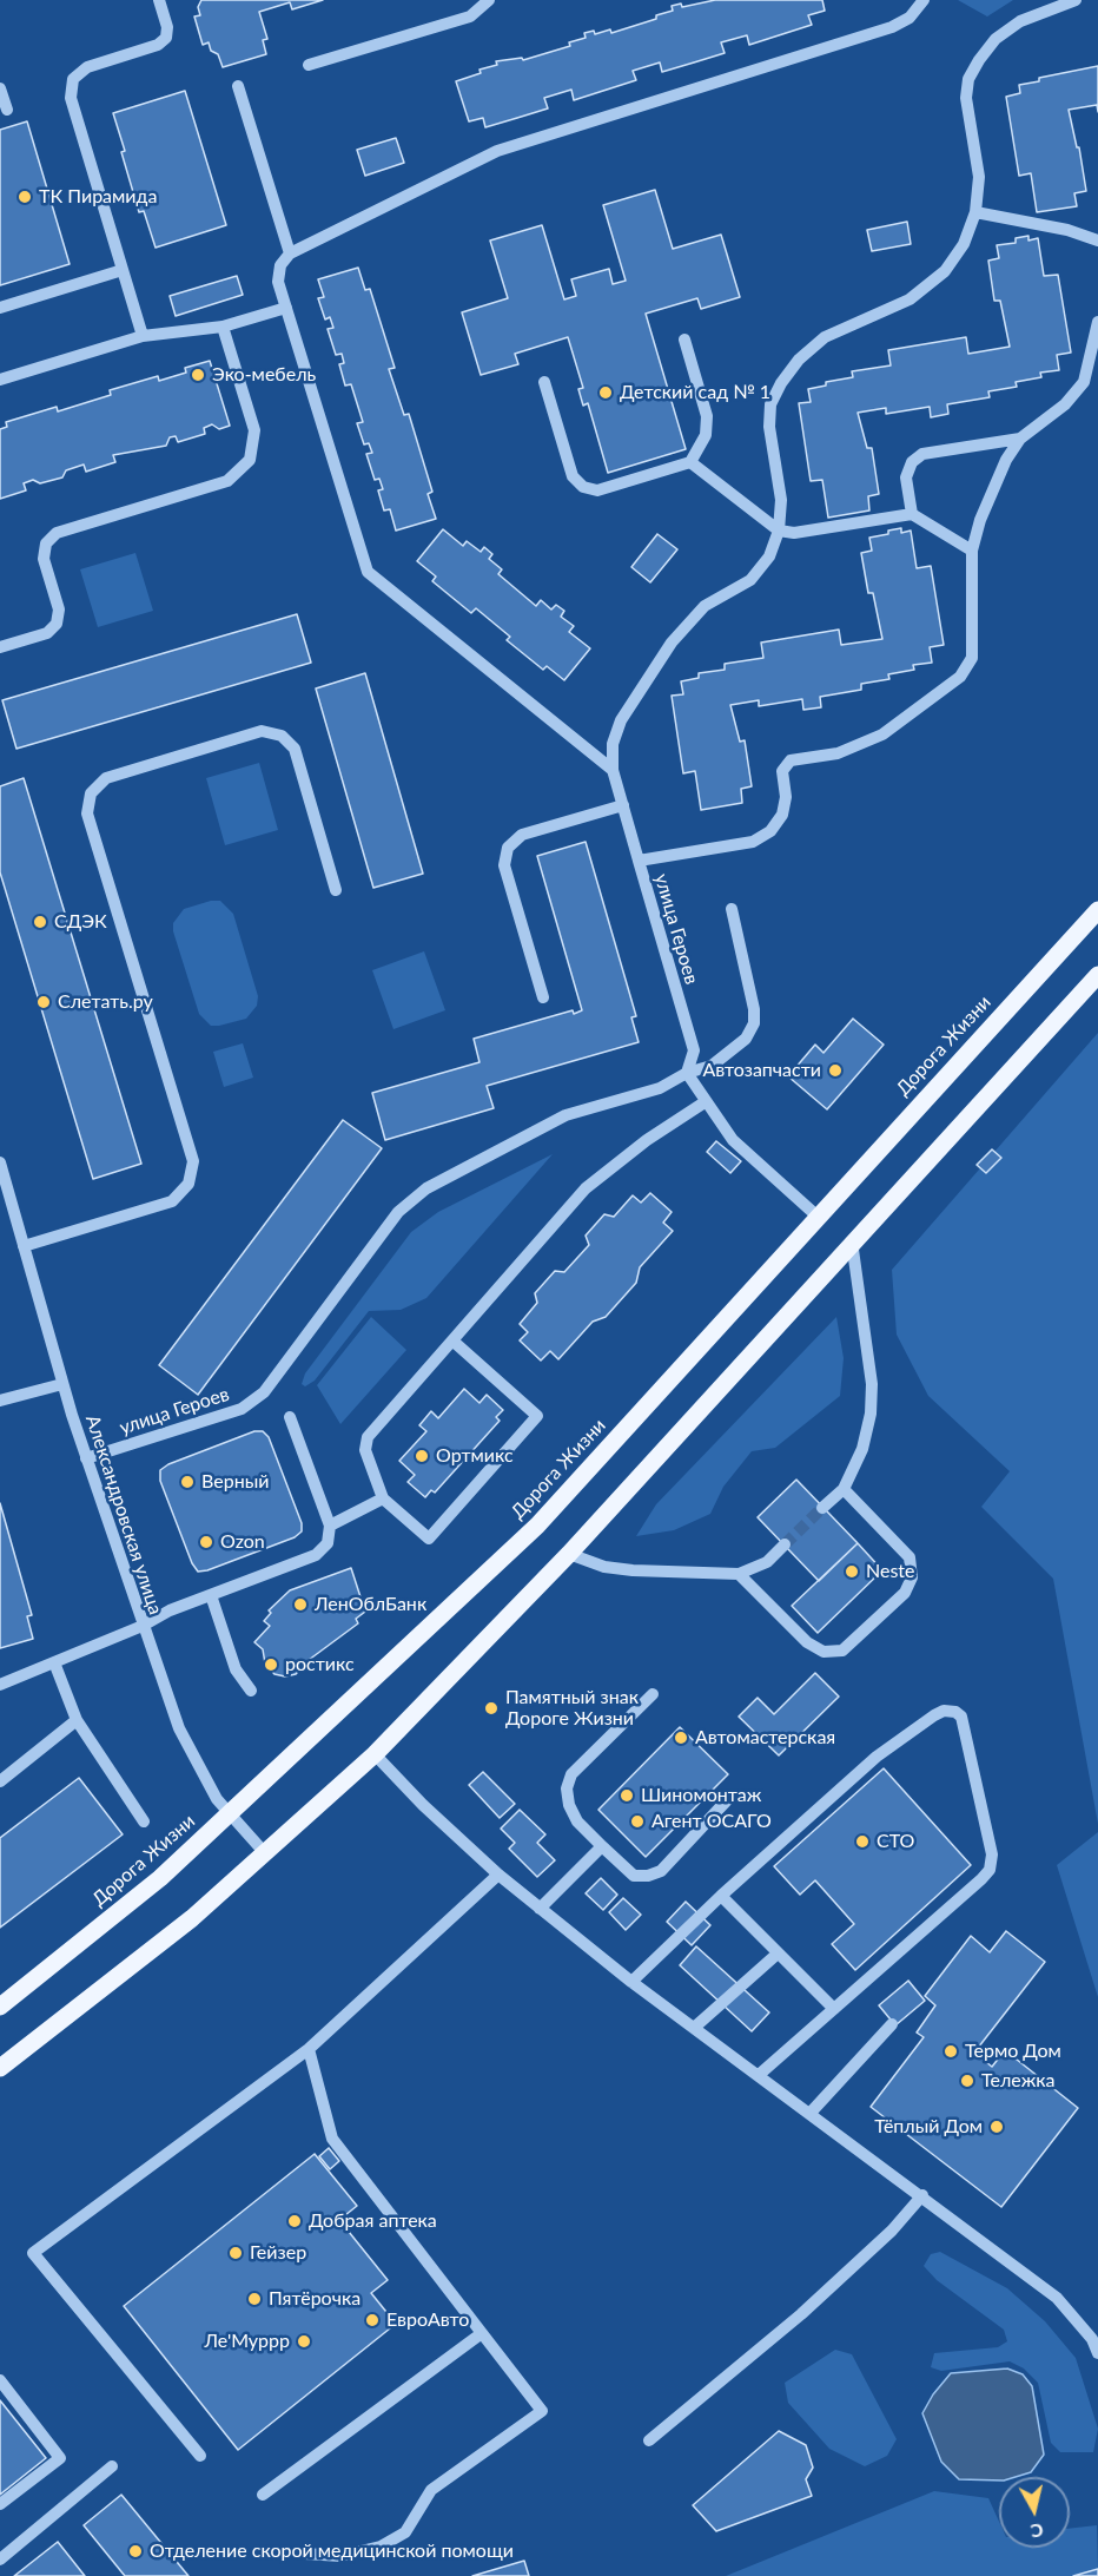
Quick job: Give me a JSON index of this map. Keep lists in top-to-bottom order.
{
  "streets": {
    "main road": ["Дорога Жизни"],
    "street": ["улица Героев", "Александровская улица"]
  },
  "crossings": [
    ["улица Героев", "Александровская улица"],
    ["Дорога Жизни", "Александровская улица"]
  ],
  "places": [
    "ТК Пирамида",
    "Эко-мебель",
    "Детский сад № 1",
    "СДЭК",
    "Слетать.ру",
    "Автозапчасти",
    "Ортмикс",
    "Верный",
    "Ozon",
    "Neste",
    "ЛенОблБанк",
    "ростикс",
    "Памятный знак Дороге Жизни",
    "Автомастерская",
    "Шиномонтаж",
    "Агент ОСАГО",
    "СТО",
    "Термо Дом",
    "Тележка",
    "Тёплый Дом",
    "Добрая аптека",
    "Гейзер",
    "Пятёрочка",
    "ЕвроАвто",
    "Ле'Муррр",
    "Отделение скорой медицинской помощи"
  ],
  "north": "bottom"
}
